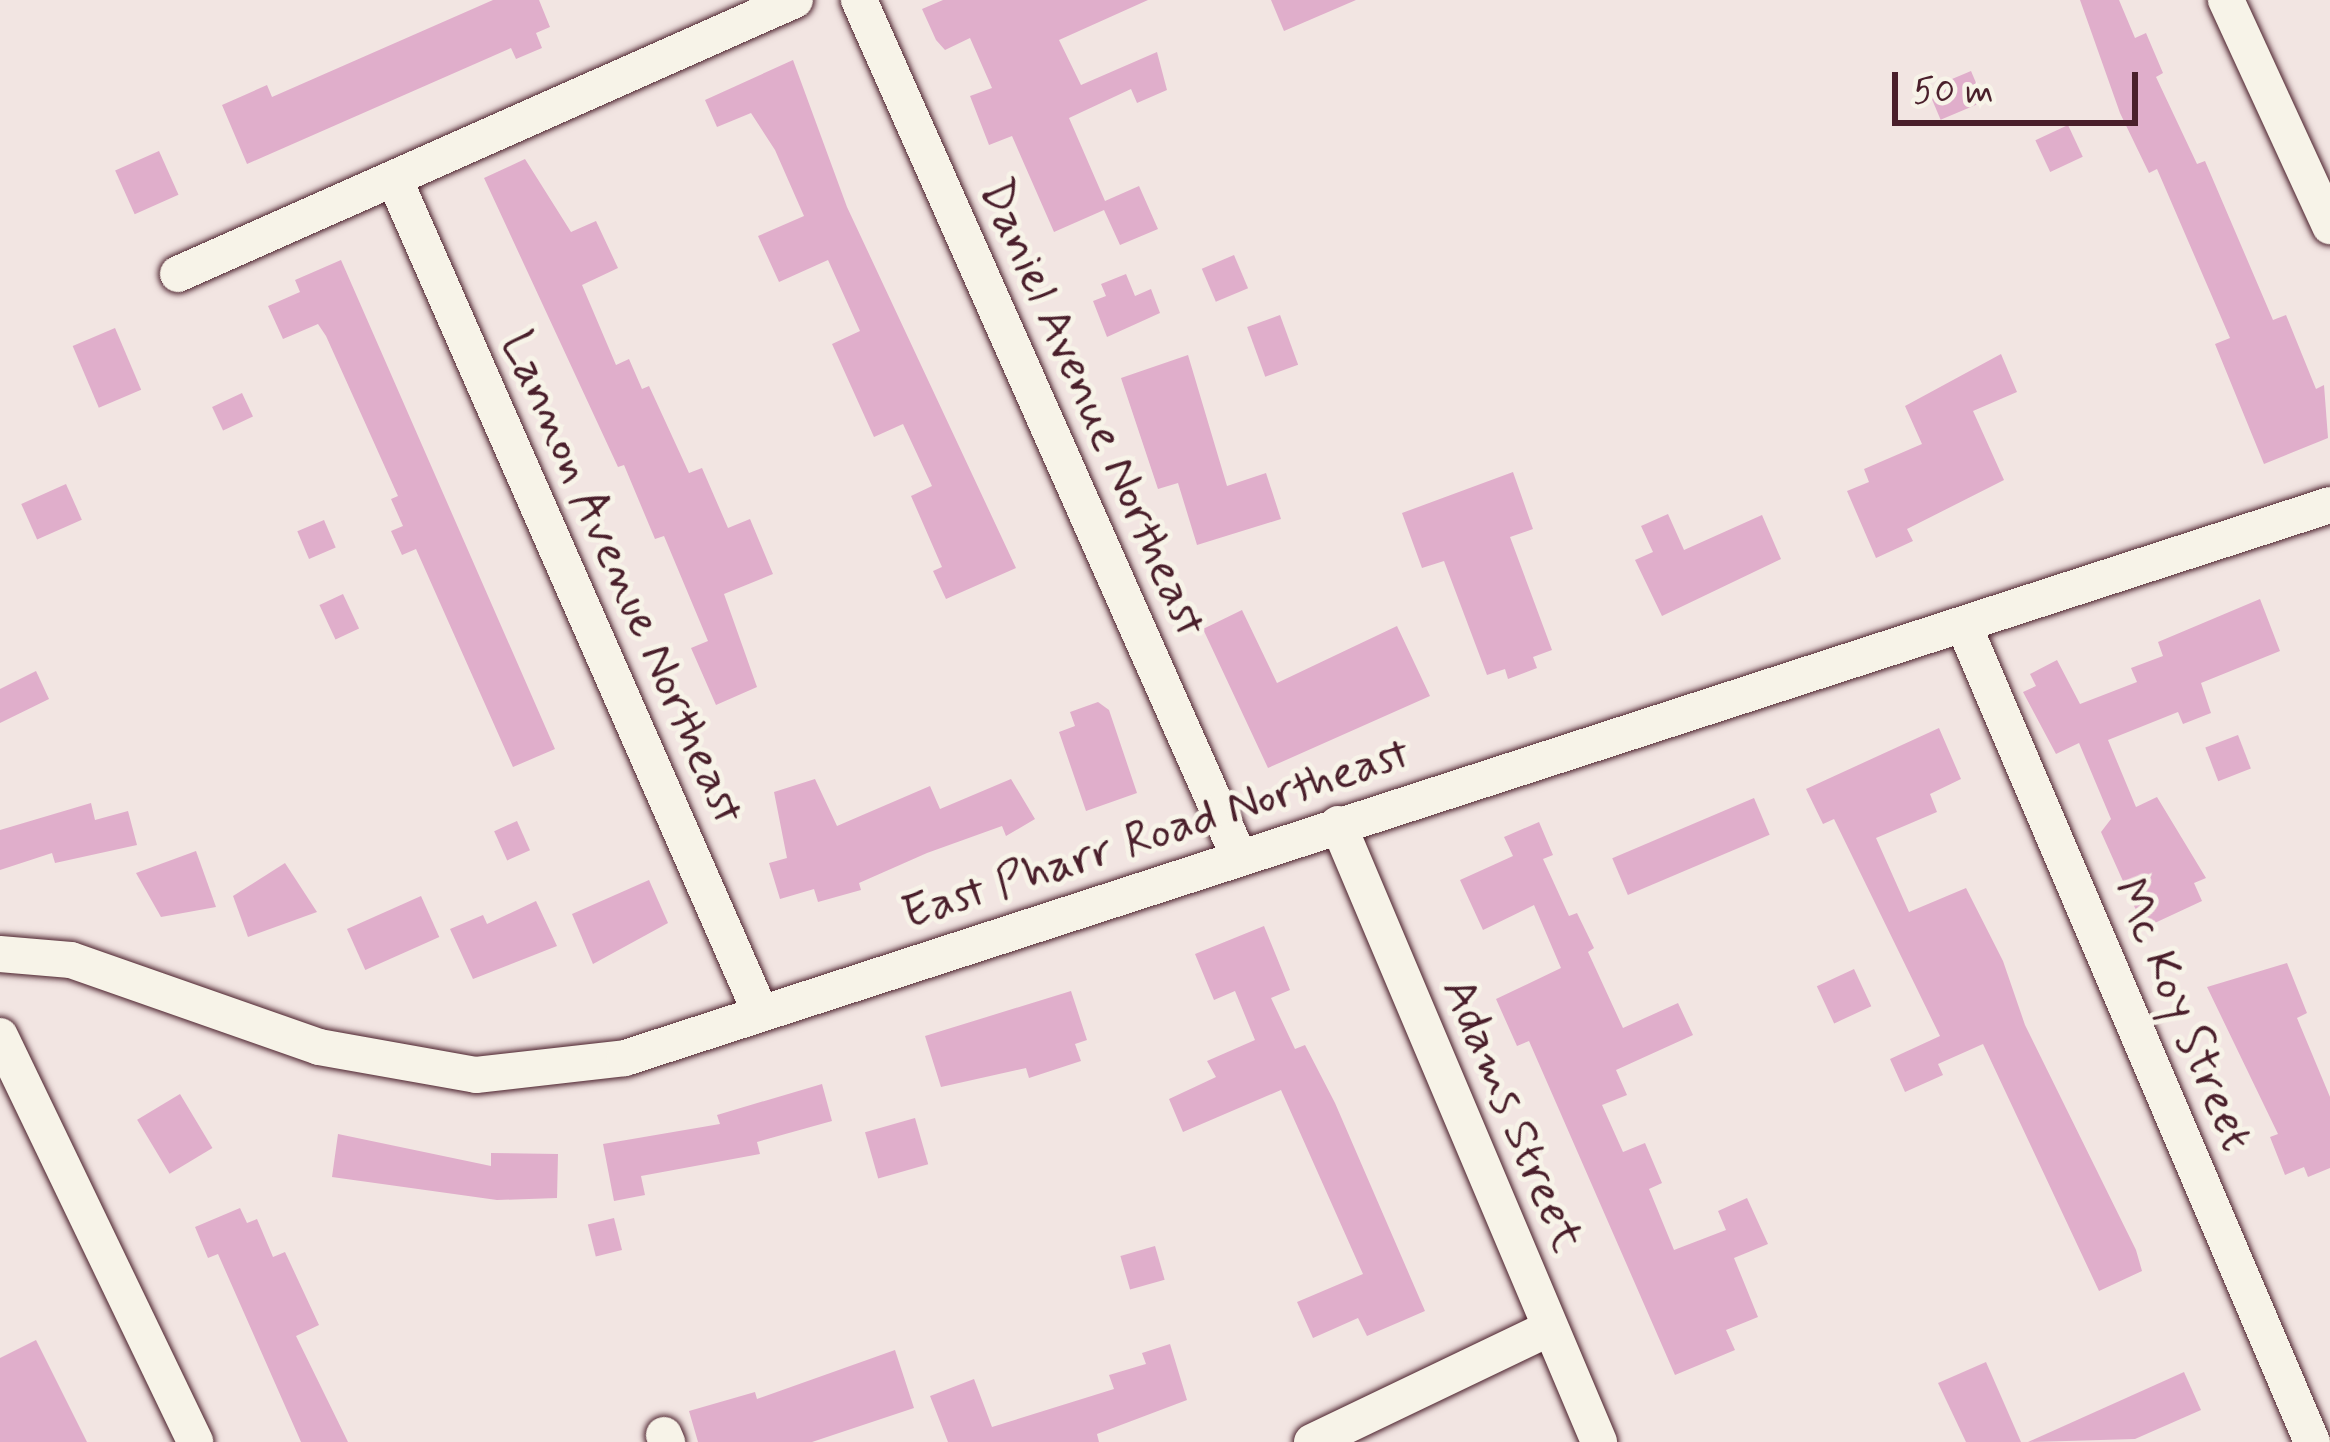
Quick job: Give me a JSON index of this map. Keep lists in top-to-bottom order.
{
  "streets": {
    "street": [
      "Daniel Avenue Northeast",
      "Lannon Avenue Northeast",
      "East Pharr Road Northeast",
      "Mc Koy Street",
      "Adams Street"
    ]
  },
  "crossings": [
    ["Daniel Avenue Northeast", "East Pharr Road Northeast"],
    ["Lannon Avenue Northeast", "East Pharr Road Northeast"],
    ["East Pharr Road Northeast", "Mc Koy Street"],
    ["East Pharr Road Northeast", "Adams Street"]
  ],
  "scale_bar": "50 m"
}
